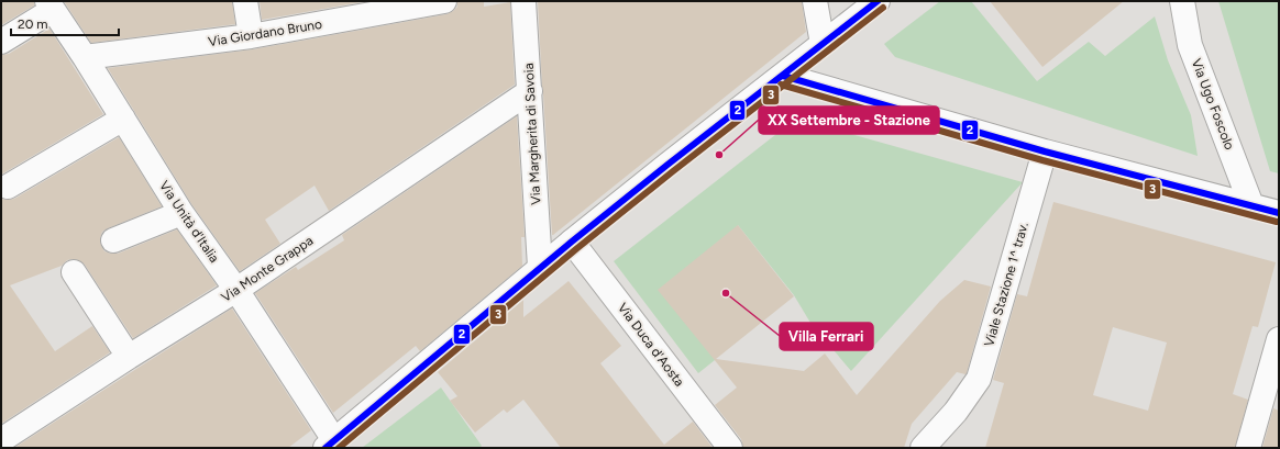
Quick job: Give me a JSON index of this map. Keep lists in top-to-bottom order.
{
  "streets": {
    "street": [
      "Via Giordano Bruno",
      "Via Ugo Foscolo",
      "Via Margherita di Savoia",
      "Via Unità d'Italia",
      "Via Monte Grappa",
      "Viale Stazione 1^ trav.",
      "Via Duca d'Aosta"
    ]
  },
  "crossings": [
    ["Via Giordano Bruno", "Via Unità d'Italia"],
    ["Via Margherita di Savoia", "Via Monte Grappa"],
    ["Via Unità d'Italia", "Via Monte Grappa"]
  ],
  "places": ["XX Settembre - Stazione", "Villa Ferrari"],
  "lines": ["transit line 2", "transit line 3"],
  "scale_bar": "20 m"
}
